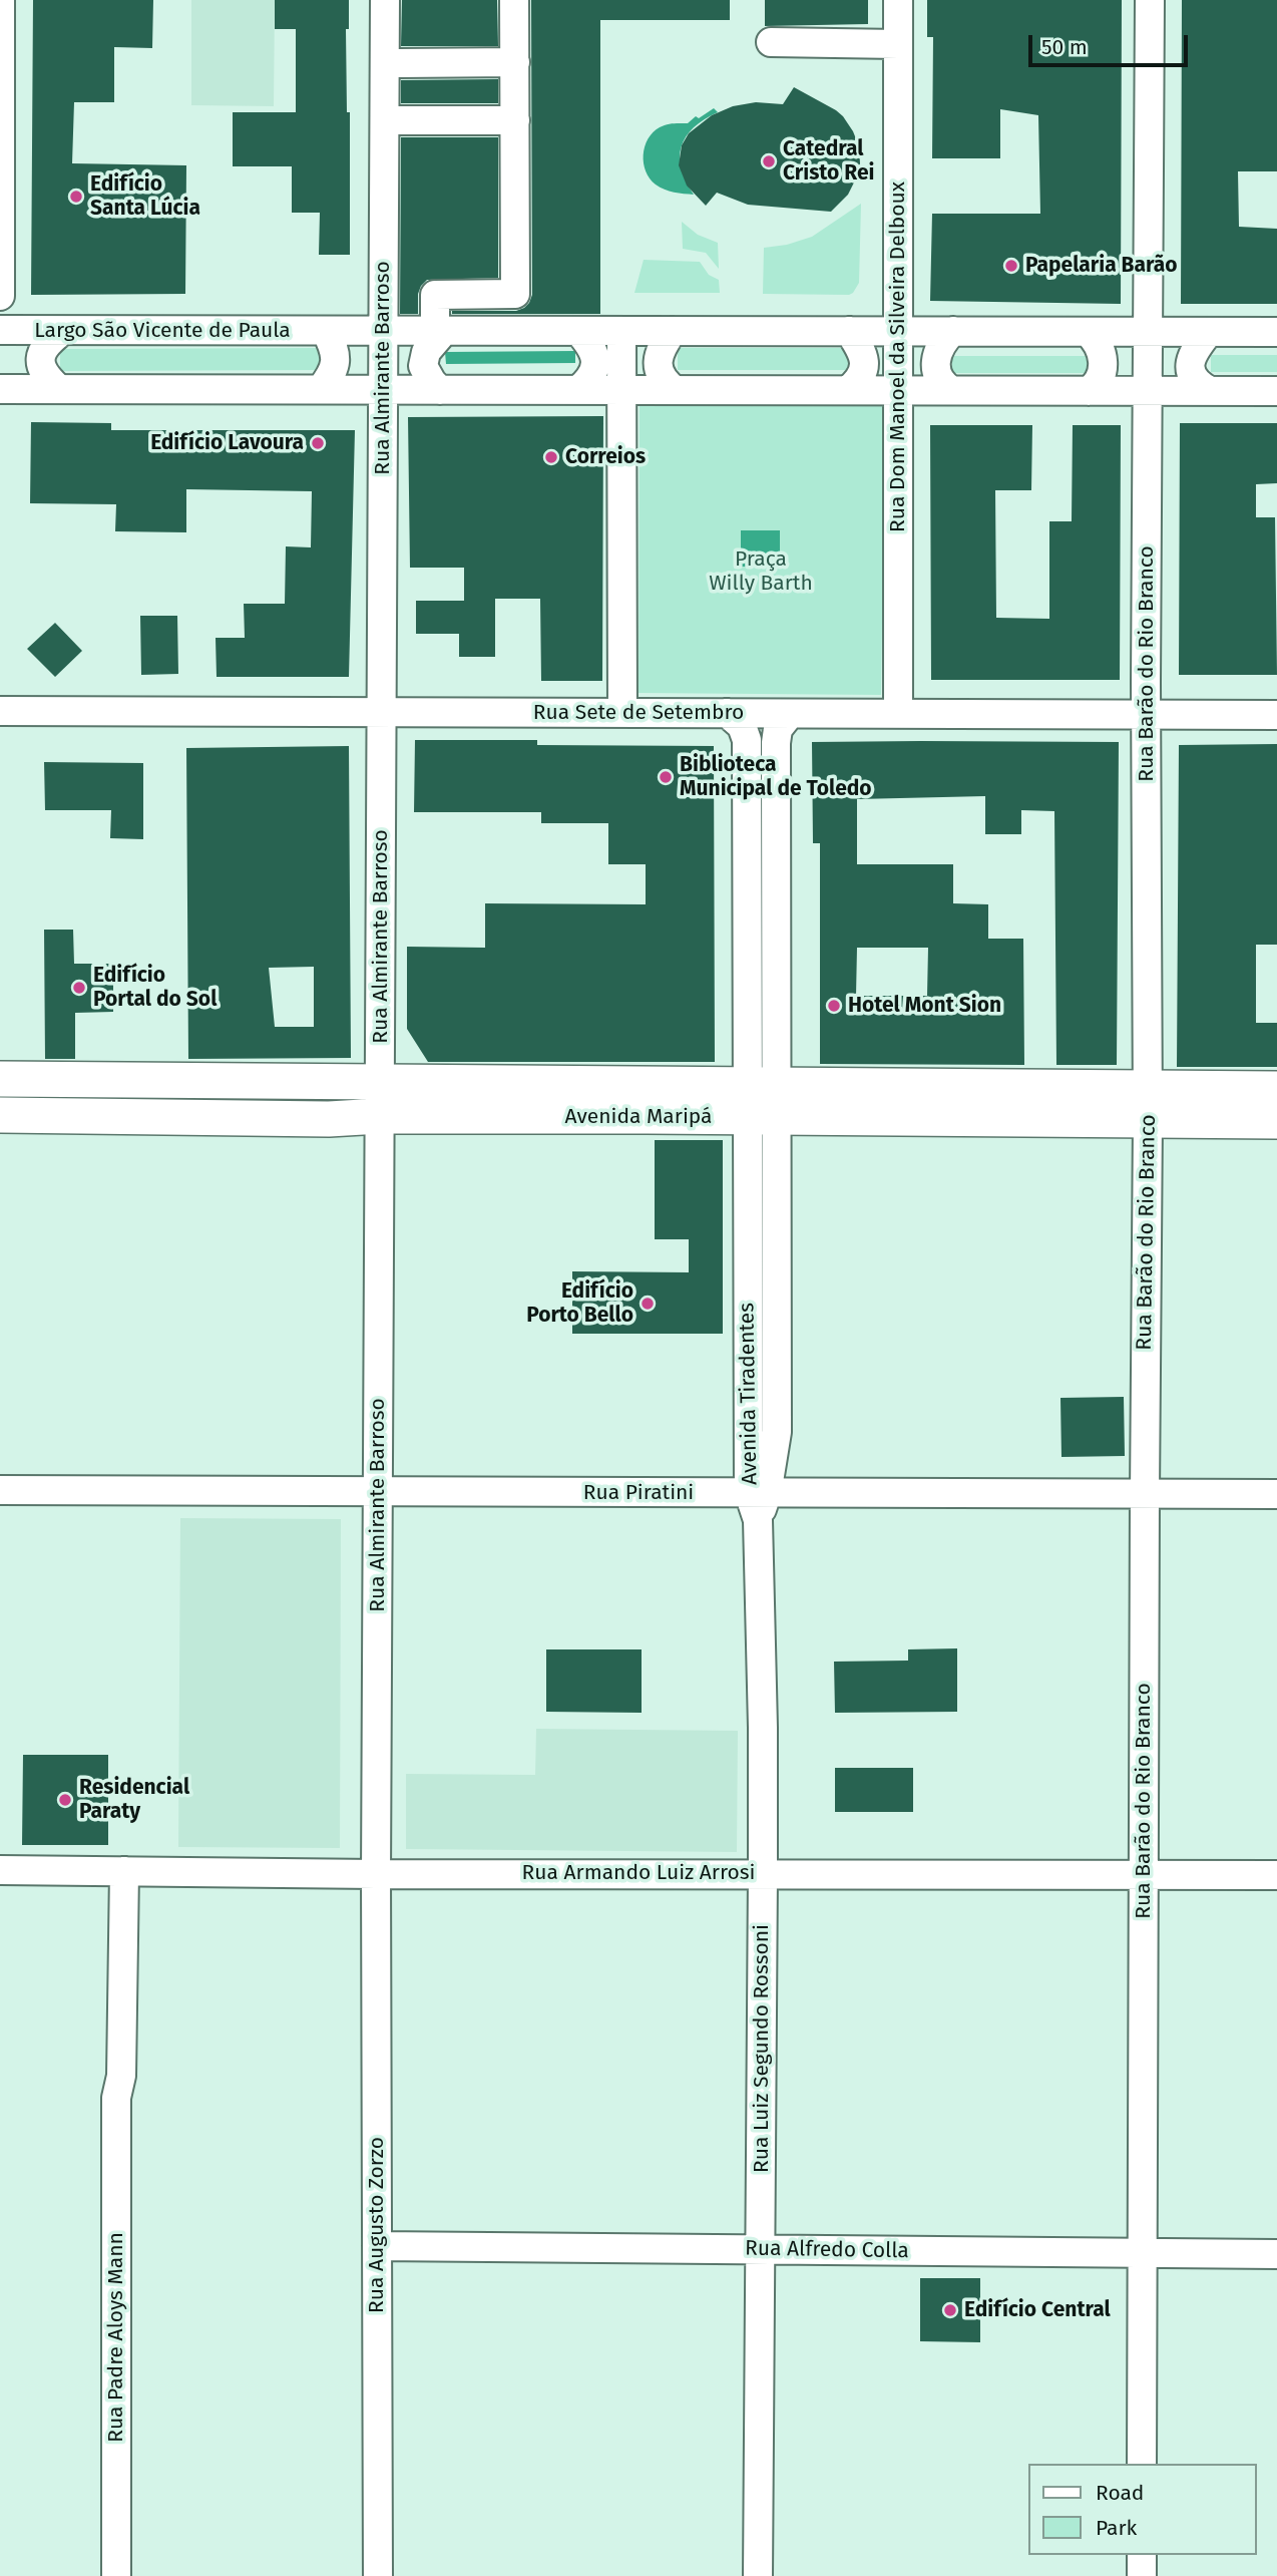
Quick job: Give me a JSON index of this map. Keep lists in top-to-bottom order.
{
  "streets": {
    "main road": ["Avenida Maripá"],
    "street": [
      "Largo São Vicente de Paula",
      "Rua Dom Manoel da Silveira Delboux",
      "Rua Almirante Barroso",
      "Rua Barão do Rio Branco",
      "Rua Sete de Setembro",
      "Avenida Tiradentes",
      "Rua Piratini",
      "Rua Armando Luiz Arrosi",
      "Rua Luiz Segundo Rossoni",
      "Rua Augusto Zorzo",
      "Rua Alfredo Colla",
      "Rua Padre Aloys Mann"
    ]
  },
  "crossings": [
    ["Largo São Vicente de Paula", "Rua Dom Manoel da Silveira Delboux"],
    ["Largo São Vicente de Paula", "Rua Almirante Barroso"],
    ["Largo São Vicente de Paula", "Rua Barão do Rio Branco"],
    ["Rua Dom Manoel da Silveira Delboux", "Rua Sete de Setembro"],
    ["Rua Almirante Barroso", "Rua Sete de Setembro"],
    ["Rua Almirante Barroso", "Avenida Maripá"],
    ["Rua Almirante Barroso", "Rua Piratini"],
    ["Rua Almirante Barroso", "Rua Armando Luiz Arrosi"],
    ["Rua Almirante Barroso", "Rua Augusto Zorzo"],
    ["Rua Barão do Rio Branco", "Rua Sete de Setembro"],
    ["Rua Barão do Rio Branco", "Avenida Maripá"],
    ["Rua Barão do Rio Branco", "Rua Piratini"],
    ["Rua Barão do Rio Branco", "Rua Armando Luiz Arrosi"],
    ["Rua Barão do Rio Branco", "Rua Alfredo Colla"],
    ["Rua Sete de Setembro", "Avenida Tiradentes"],
    ["Avenida Maripá", "Avenida Tiradentes"],
    ["Avenida Tiradentes", "Rua Piratini"],
    ["Avenida Tiradentes", "Rua Luiz Segundo Rossoni"],
    ["Rua Armando Luiz Arrosi", "Rua Luiz Segundo Rossoni"],
    ["Rua Armando Luiz Arrosi", "Rua Augusto Zorzo"],
    ["Rua Armando Luiz Arrosi", "Rua Padre Aloys Mann"],
    ["Rua Luiz Segundo Rossoni", "Rua Alfredo Colla"],
    ["Rua Augusto Zorzo", "Rua Alfredo Colla"]
  ],
  "parks": ["Praça Willy Barth"],
  "places": [
    "Catedral Cristo Rei",
    "Edifício Santa Lúcia",
    "Papelaria Barão",
    "Edifício Lavoura",
    "Correios",
    "Biblioteca Municipal de Toledo",
    "Edifício Portal do Sol",
    "Hotel Mont Sion",
    "Edifício Porto Bello",
    "Residencial Paraty",
    "Edifício Central"
  ],
  "legend": ["Road", "Park"],
  "scale_bar": "50 m"
}
